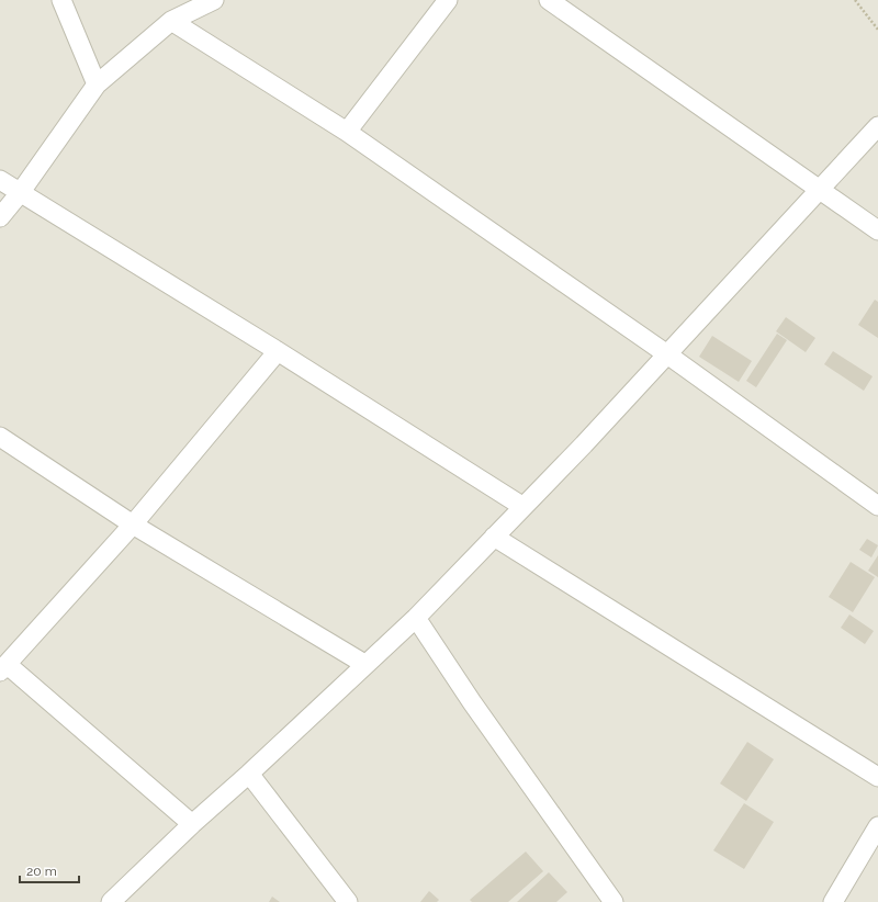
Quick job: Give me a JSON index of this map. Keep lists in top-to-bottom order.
{
  "scale_bar": "20 m"
}
